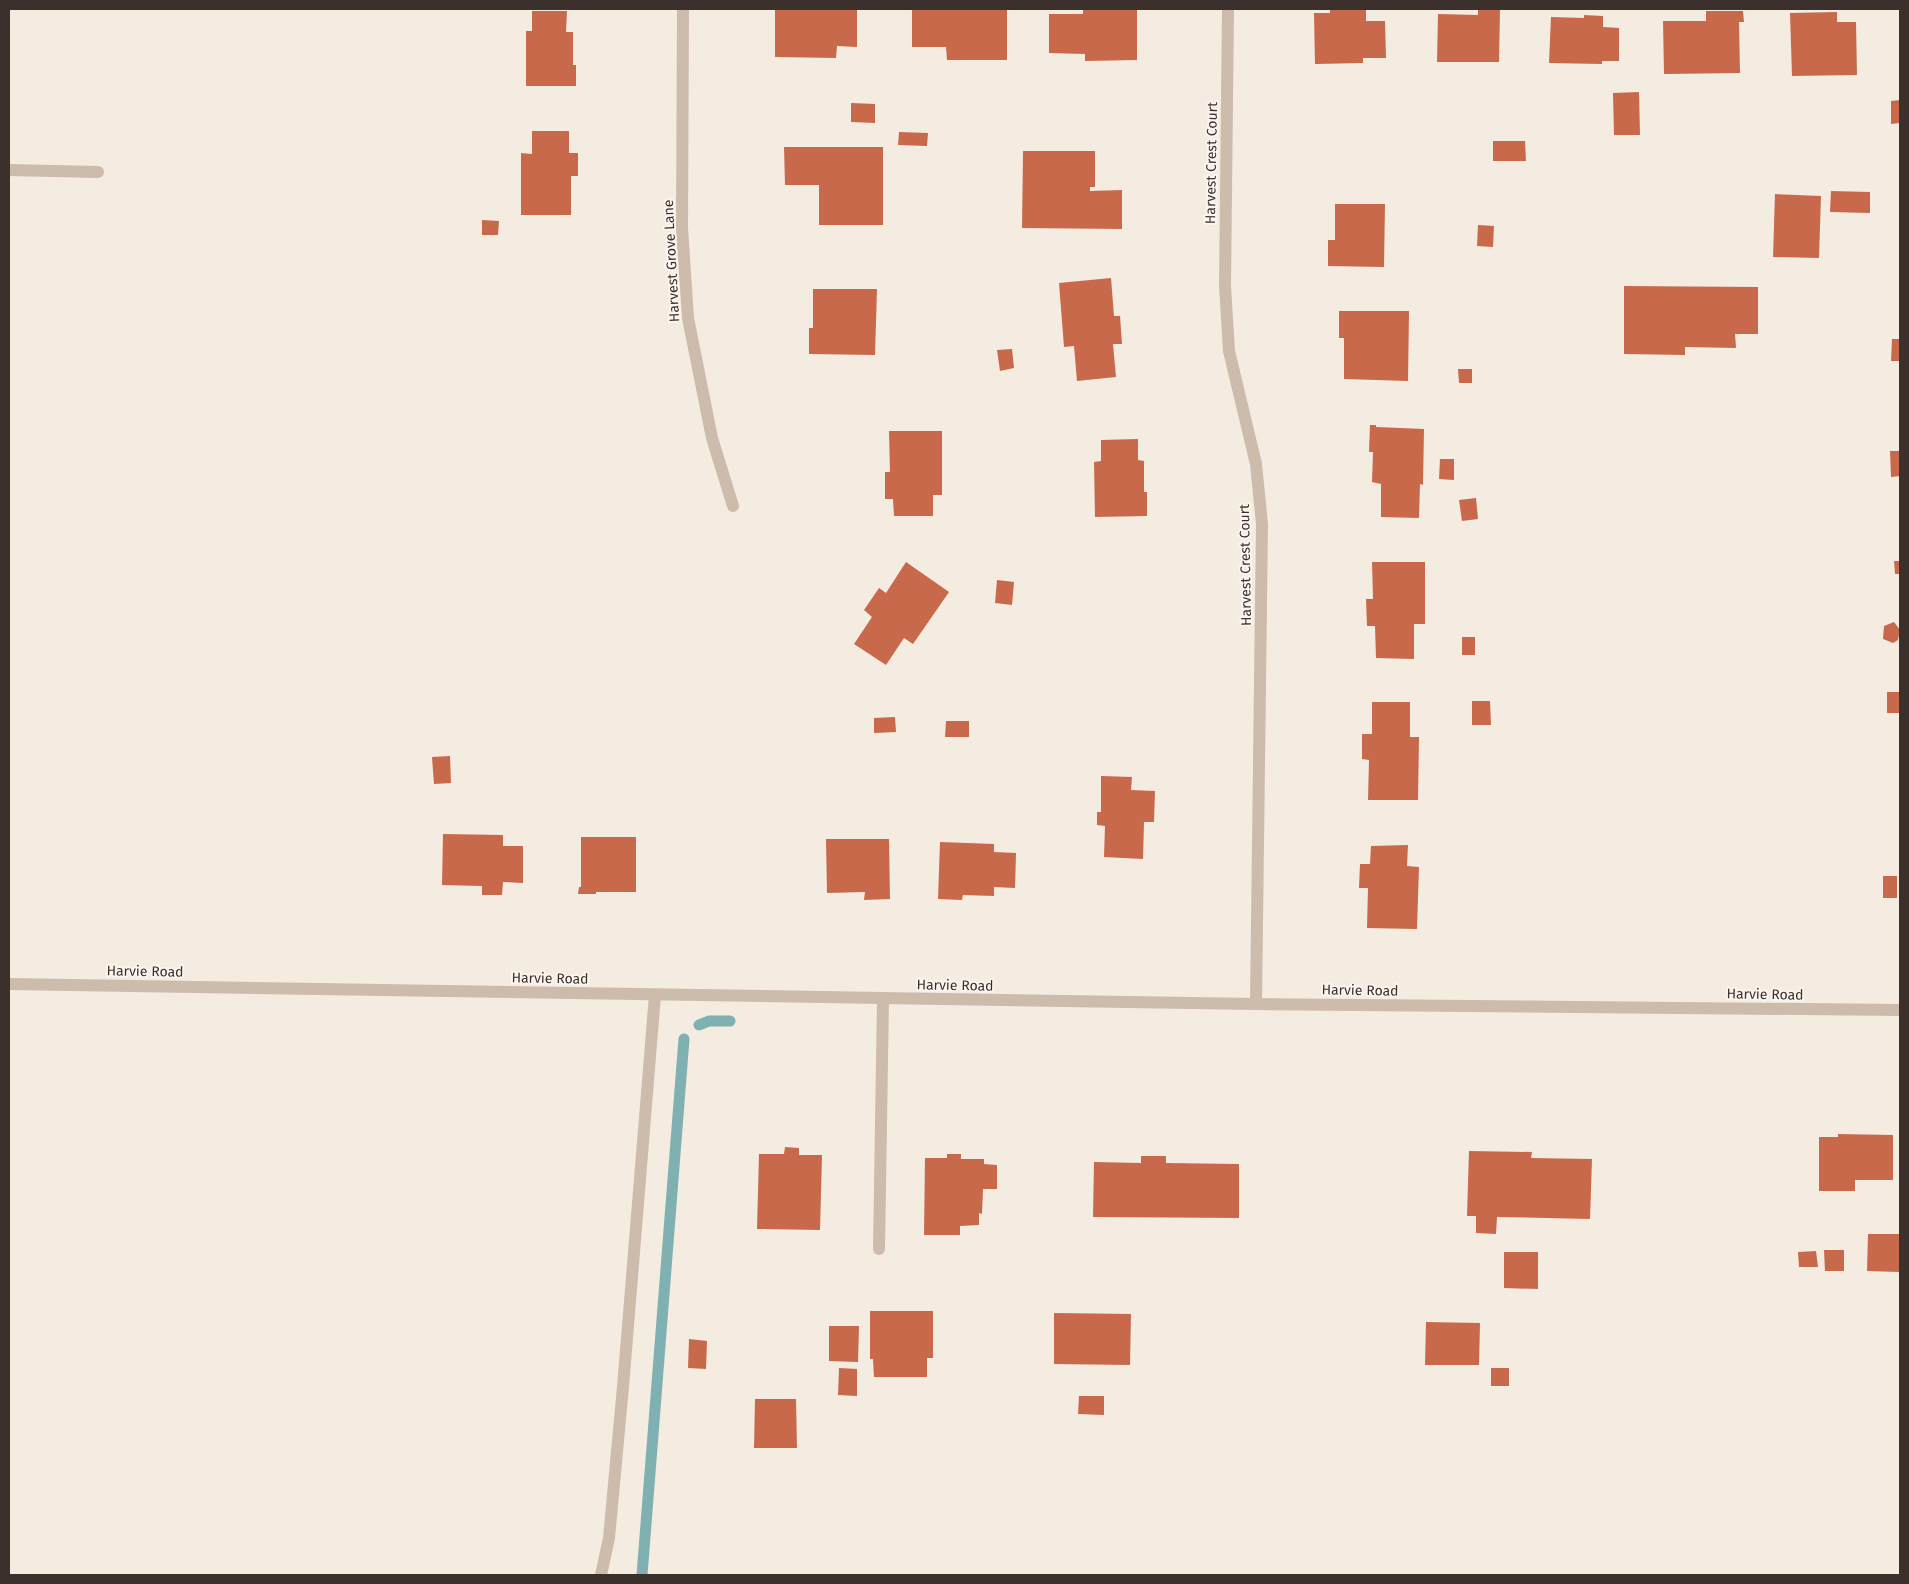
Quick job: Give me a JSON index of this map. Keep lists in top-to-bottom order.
{
  "streets": {
    "street": ["Harvest Crest Court", "Harvest Grove Lane", "Harvie Road"]
  },
  "crossings": [
    ["Harvest Crest Court", "Harvie Road"]
  ]
}
